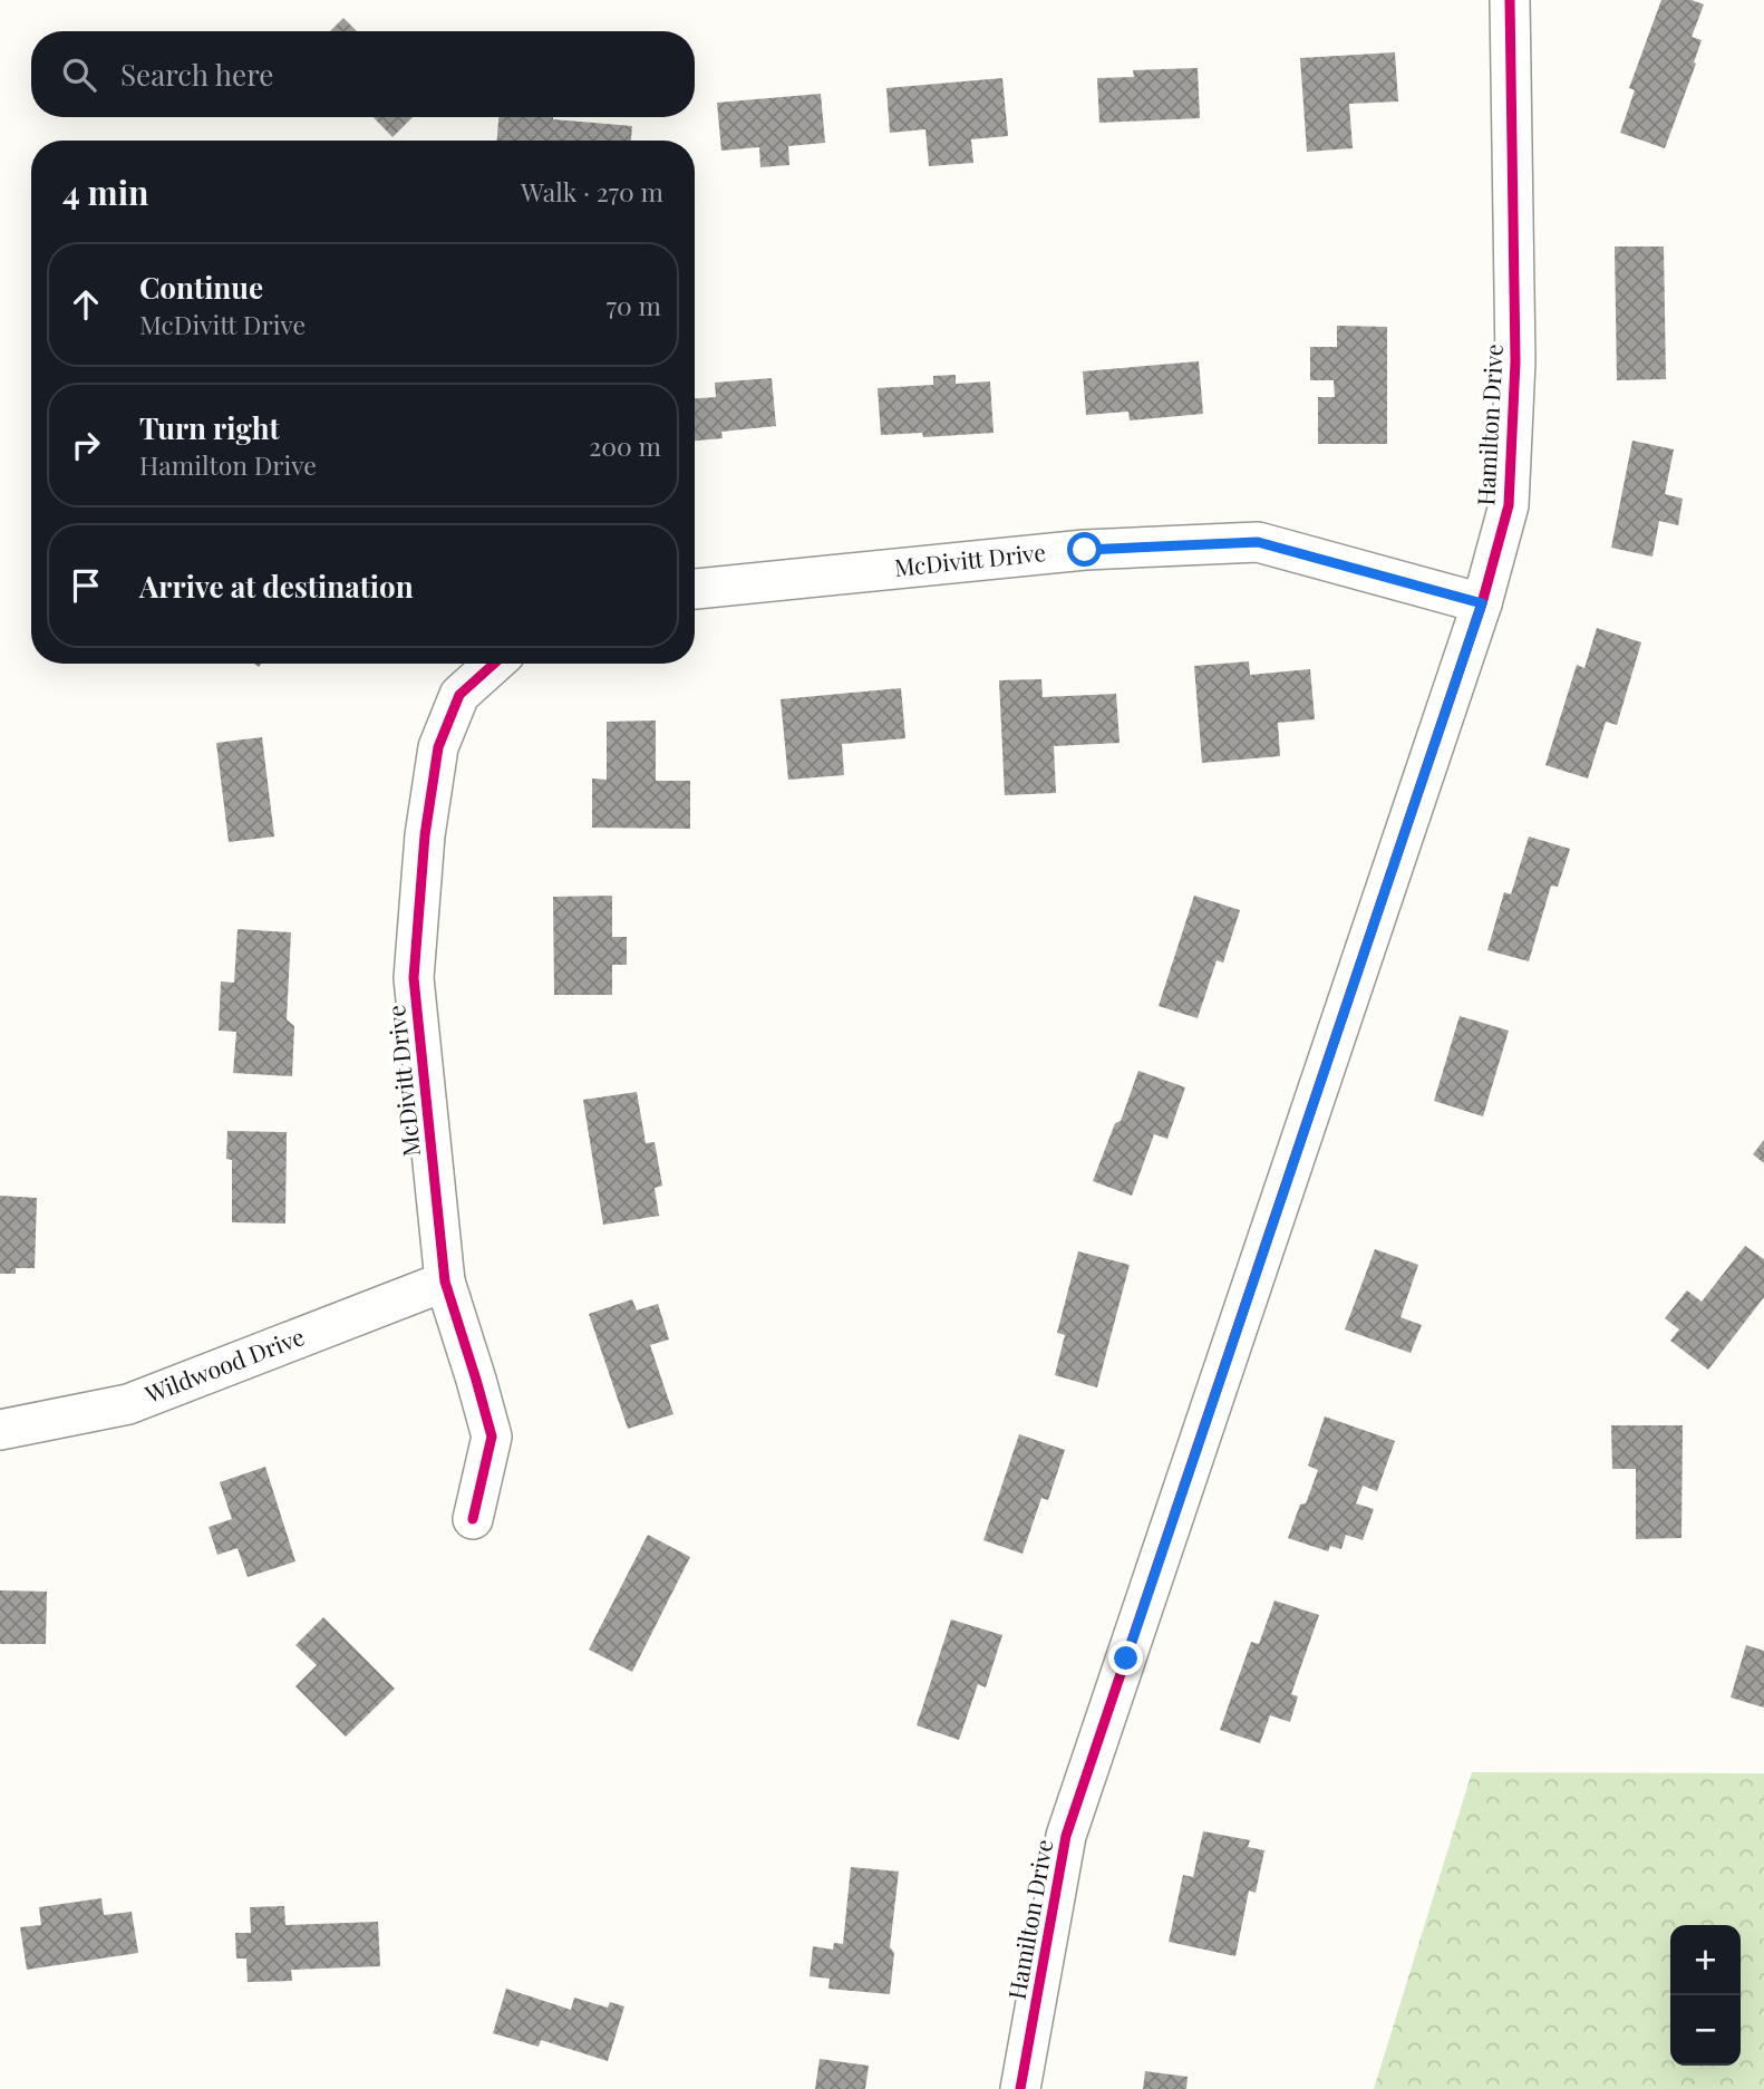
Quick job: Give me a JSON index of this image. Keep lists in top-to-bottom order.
{
  "streets": {
    "street": ["Hamilton Drive", "McDivitt Drive", "Wildwood Drive"]
  },
  "crossings": [
    ["Hamilton Drive", "McDivitt Drive"],
    ["McDivitt Drive", "Wildwood Drive"]
  ],
  "page": {
    "search": "Search here",
    "heading": ["4 min", "Walk · 270 m"],
    "list": [
      ["Continue", "McDivitt Drive", "70 m"],
      ["Turn right", "Hamilton Drive", "200 m"],
      "Arrive at destination"
    ],
    "map_buttons": ["+", "−"]
  }
}
